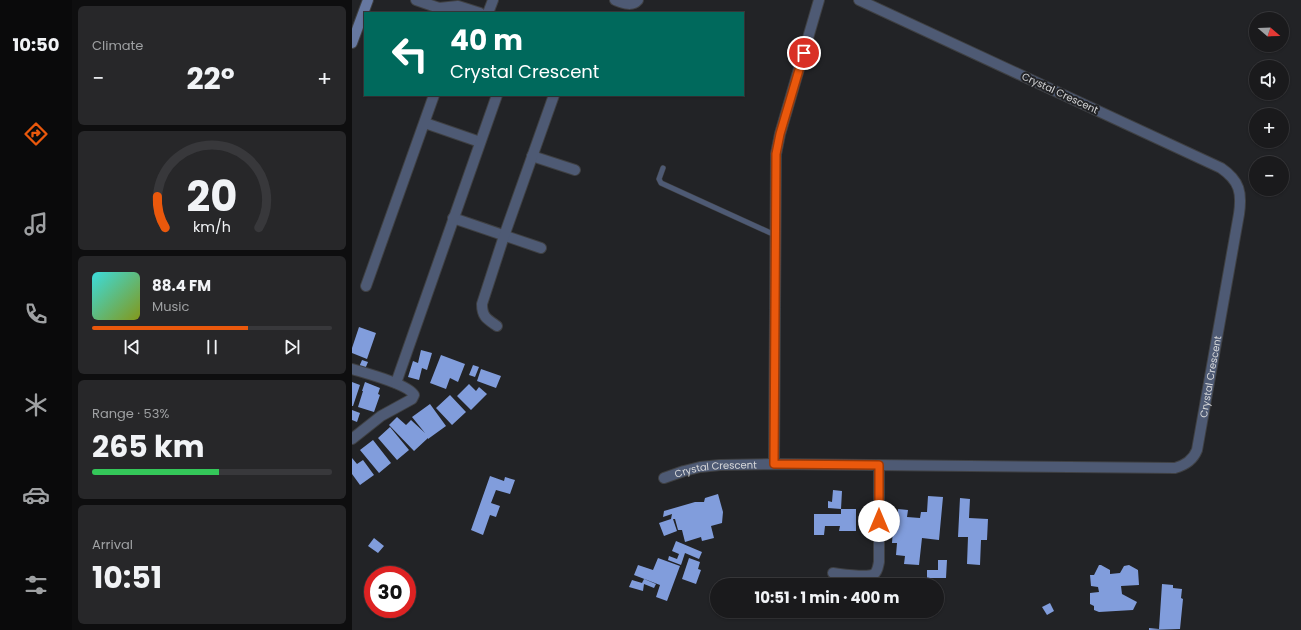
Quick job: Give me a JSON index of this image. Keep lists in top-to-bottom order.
{
  "streets": {
    "street": ["Crystal Crescent"]
  },
  "north": "right",
  "page": {
    "tabs": "10:50",
    "tile": [
      "Climate",
      ["Range · 53%", "265 km"],
      ["Arrival", "10:51"]
    ],
    "map_buttons": ["+", "−"],
    "turn": ["40 m", "Crystal Crescent"],
    "heat": ["−", "22°", "+"],
    "song": ["88.4 FM", "Music"],
    "limit": "30",
    "trip": "10:51 · 1 min · 400 m",
    "gauge": ["20", "km/h"]
  }
}
